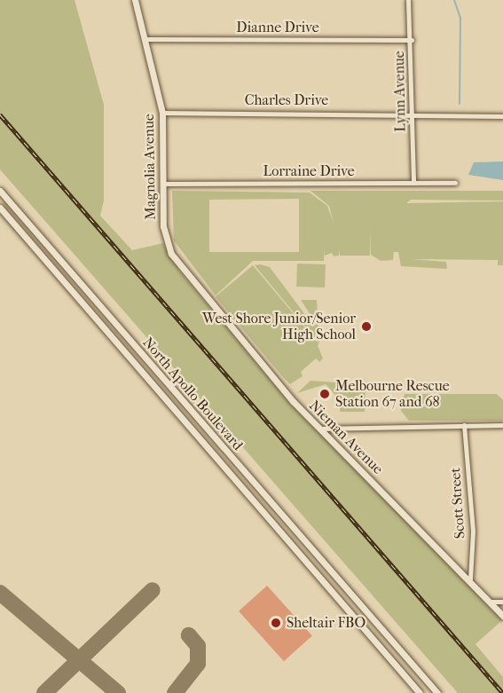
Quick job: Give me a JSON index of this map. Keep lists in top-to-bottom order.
{
  "streets": {
    "street": [
      "Dianne Drive",
      "Lynn Avenue",
      "Charles Drive",
      "Magnolia Avenue",
      "Lorraine Drive",
      "North Apollo Boulevard",
      "Nieman Avenue",
      "Scott Street"
    ]
  },
  "crossings": [
    ["Dianne Drive", "Lynn Avenue"],
    ["Dianne Drive", "Magnolia Avenue"],
    ["Lynn Avenue", "Charles Drive"],
    ["Lynn Avenue", "Lorraine Drive"],
    ["Charles Drive", "Magnolia Avenue"],
    ["Magnolia Avenue", "Lorraine Drive"],
    ["Magnolia Avenue", "Nieman Avenue"],
    ["Nieman Avenue", "Scott Street"]
  ],
  "places": ["West Shore Junior/Senior High School", "Melbourne Rescue Station 67 and 68", "Sheltair FBO"]
}
